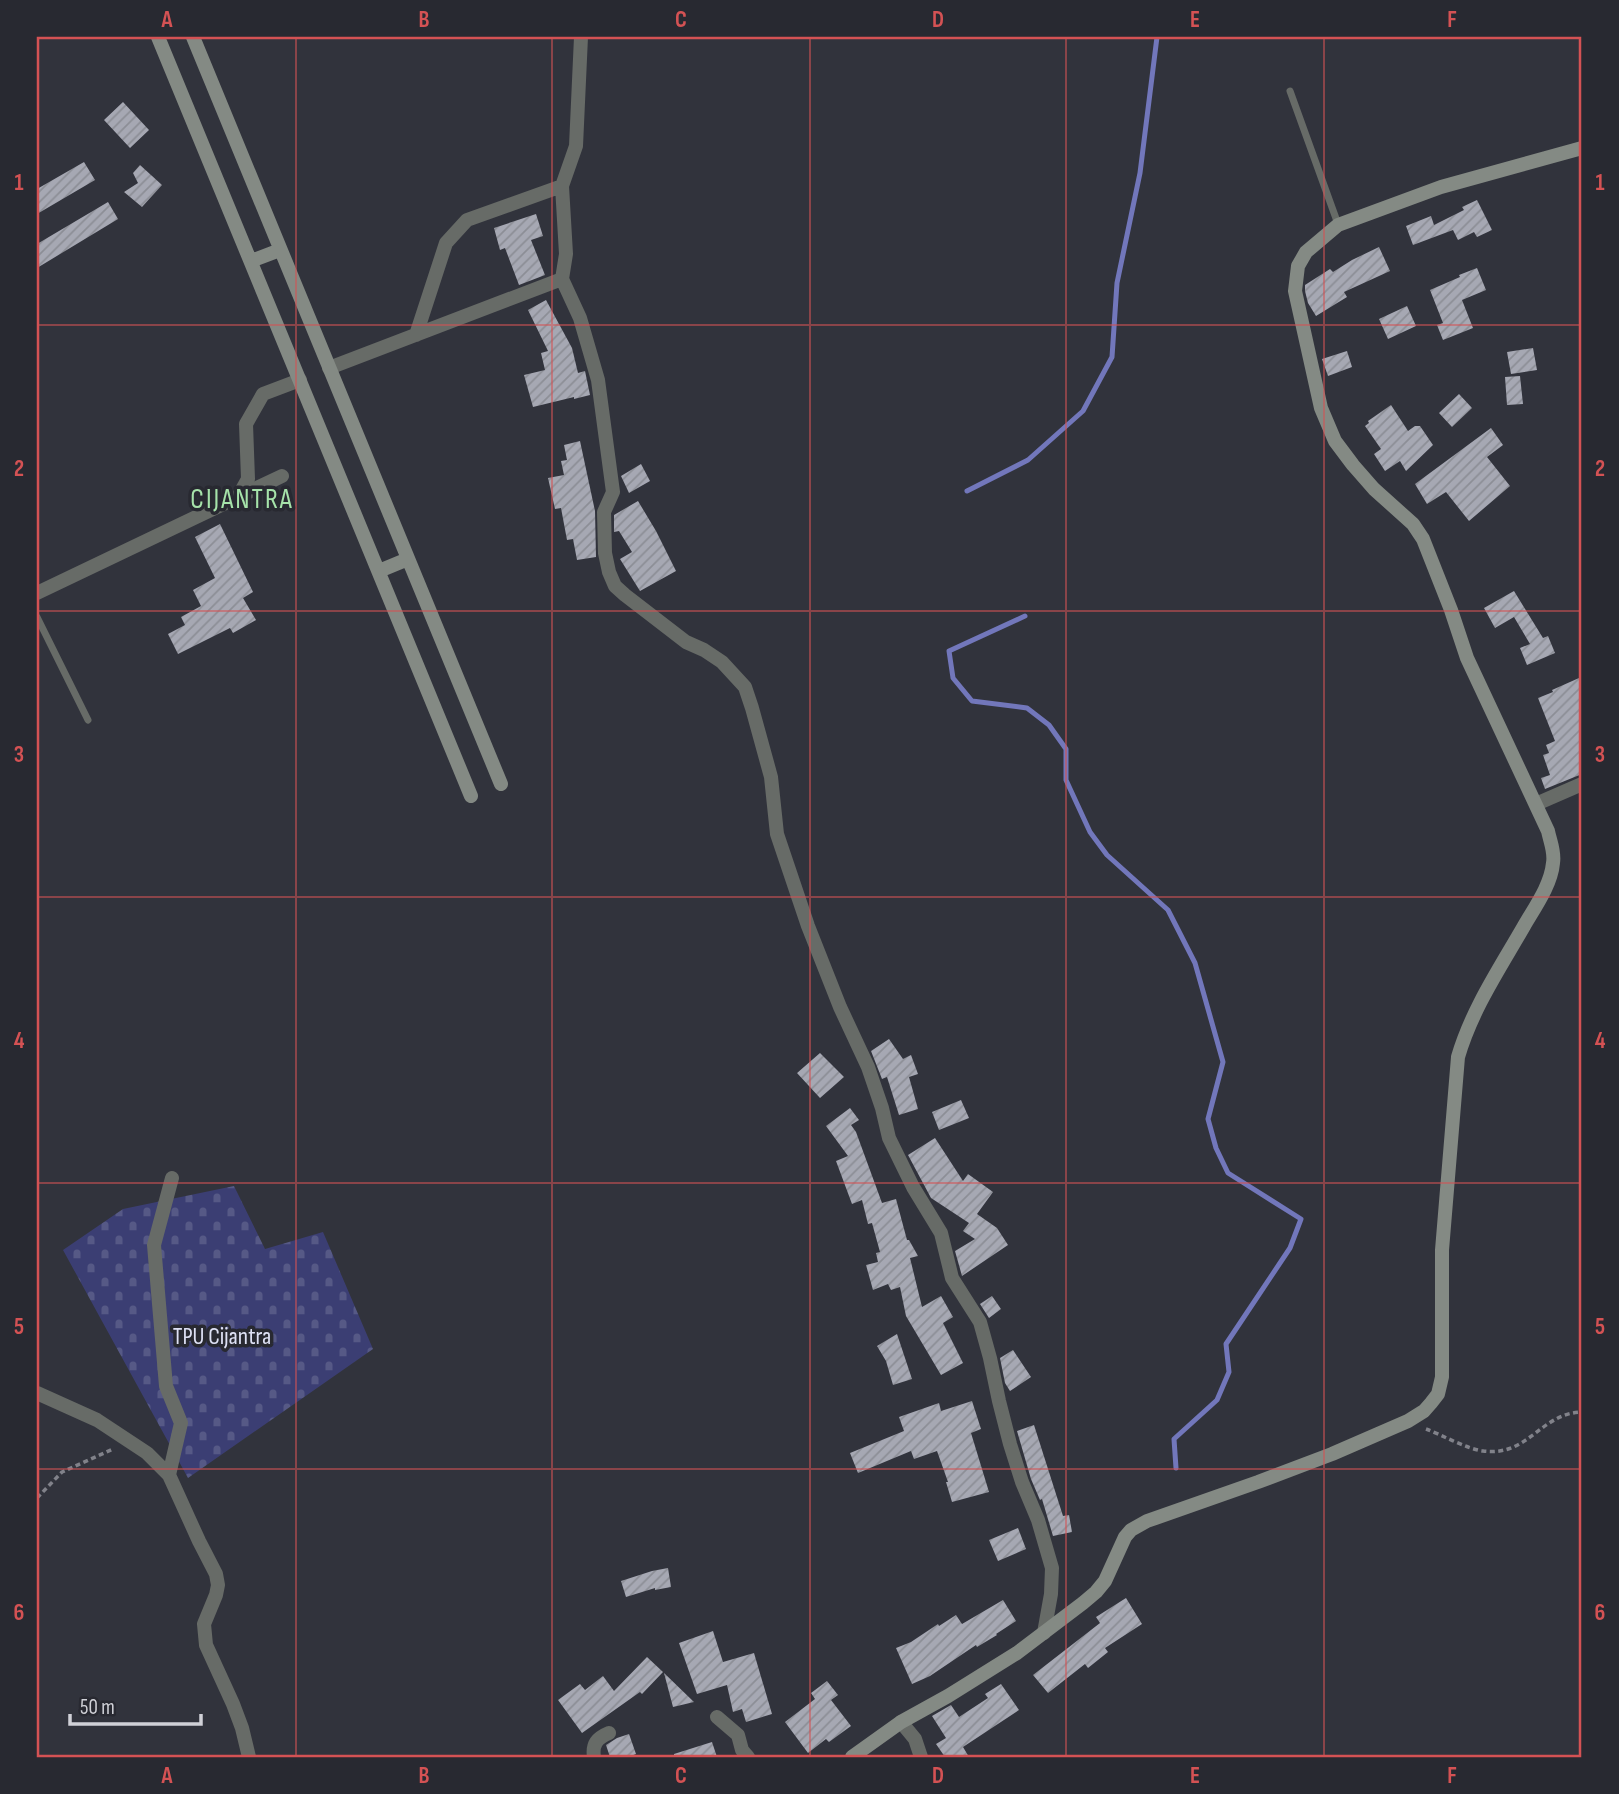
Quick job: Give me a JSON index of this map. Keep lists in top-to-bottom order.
{
  "districts": ["CIJANTRA"],
  "parks": ["TPU Cijantra"],
  "scale_bar": "50 m",
  "grid": {
    "columns": [
      "A",
      "B",
      "C",
      "D",
      "E",
      "F"
    ],
    "rows": [
      "1",
      "2",
      "3",
      "4",
      "5",
      "6"
    ]
  }
}
